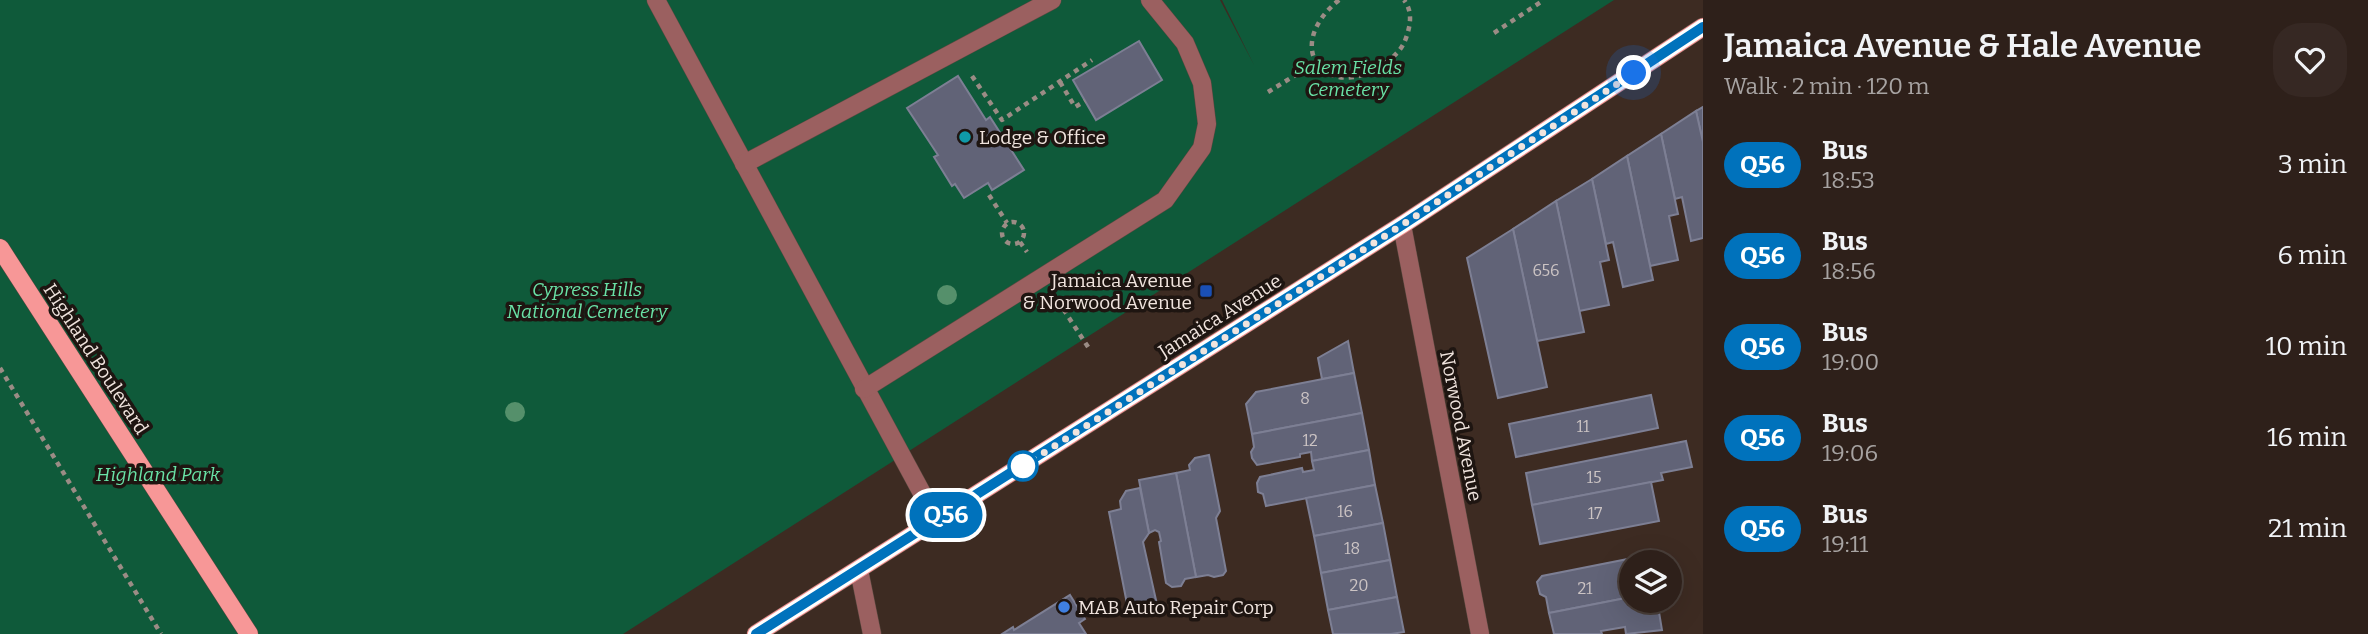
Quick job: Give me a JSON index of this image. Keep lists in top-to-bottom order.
{
  "streets": {
    "main road": ["Jamaica Avenue", "Highland Boulevard"],
    "street": ["Norwood Avenue"]
  },
  "crossings": [
    ["Jamaica Avenue", "Norwood Avenue"]
  ],
  "parks": ["Salem Fields Cemetery", "Cypress Hills National Cemetery", "Highland Park"],
  "places": {
    "other": ["Lodge & Office", "MAB Auto Repair Corp"],
    "transit": ["Jamaica Avenue & Norwood Avenue"]
  },
  "lines": ["bus line Q56"],
  "house_numbers": [
    "656",
    "8",
    "11",
    "12",
    "15",
    "16",
    "17",
    "18",
    "20",
    "21"
  ],
  "page": {
    "on_map": "Q56",
    "heading": ["Jamaica Avenue & Hale Avenue", "Walk · 2 min · 120 m"],
    "list": [
      {
        "mark": "Q56",
        "name": "Bus",
        "note": "18:53",
        "value": "3 min"
      },
      {
        "mark": "Q56",
        "name": "Bus",
        "note": "18:56",
        "value": "6 min"
      },
      {
        "mark": "Q56",
        "name": "Bus",
        "note": "19:00",
        "value": "10 min"
      },
      {
        "mark": "Q56",
        "name": "Bus",
        "note": "19:06",
        "value": "16 min"
      },
      {
        "mark": "Q56",
        "name": "Bus",
        "note": "19:11",
        "value": "21 min"
      }
    ]
  }
}
